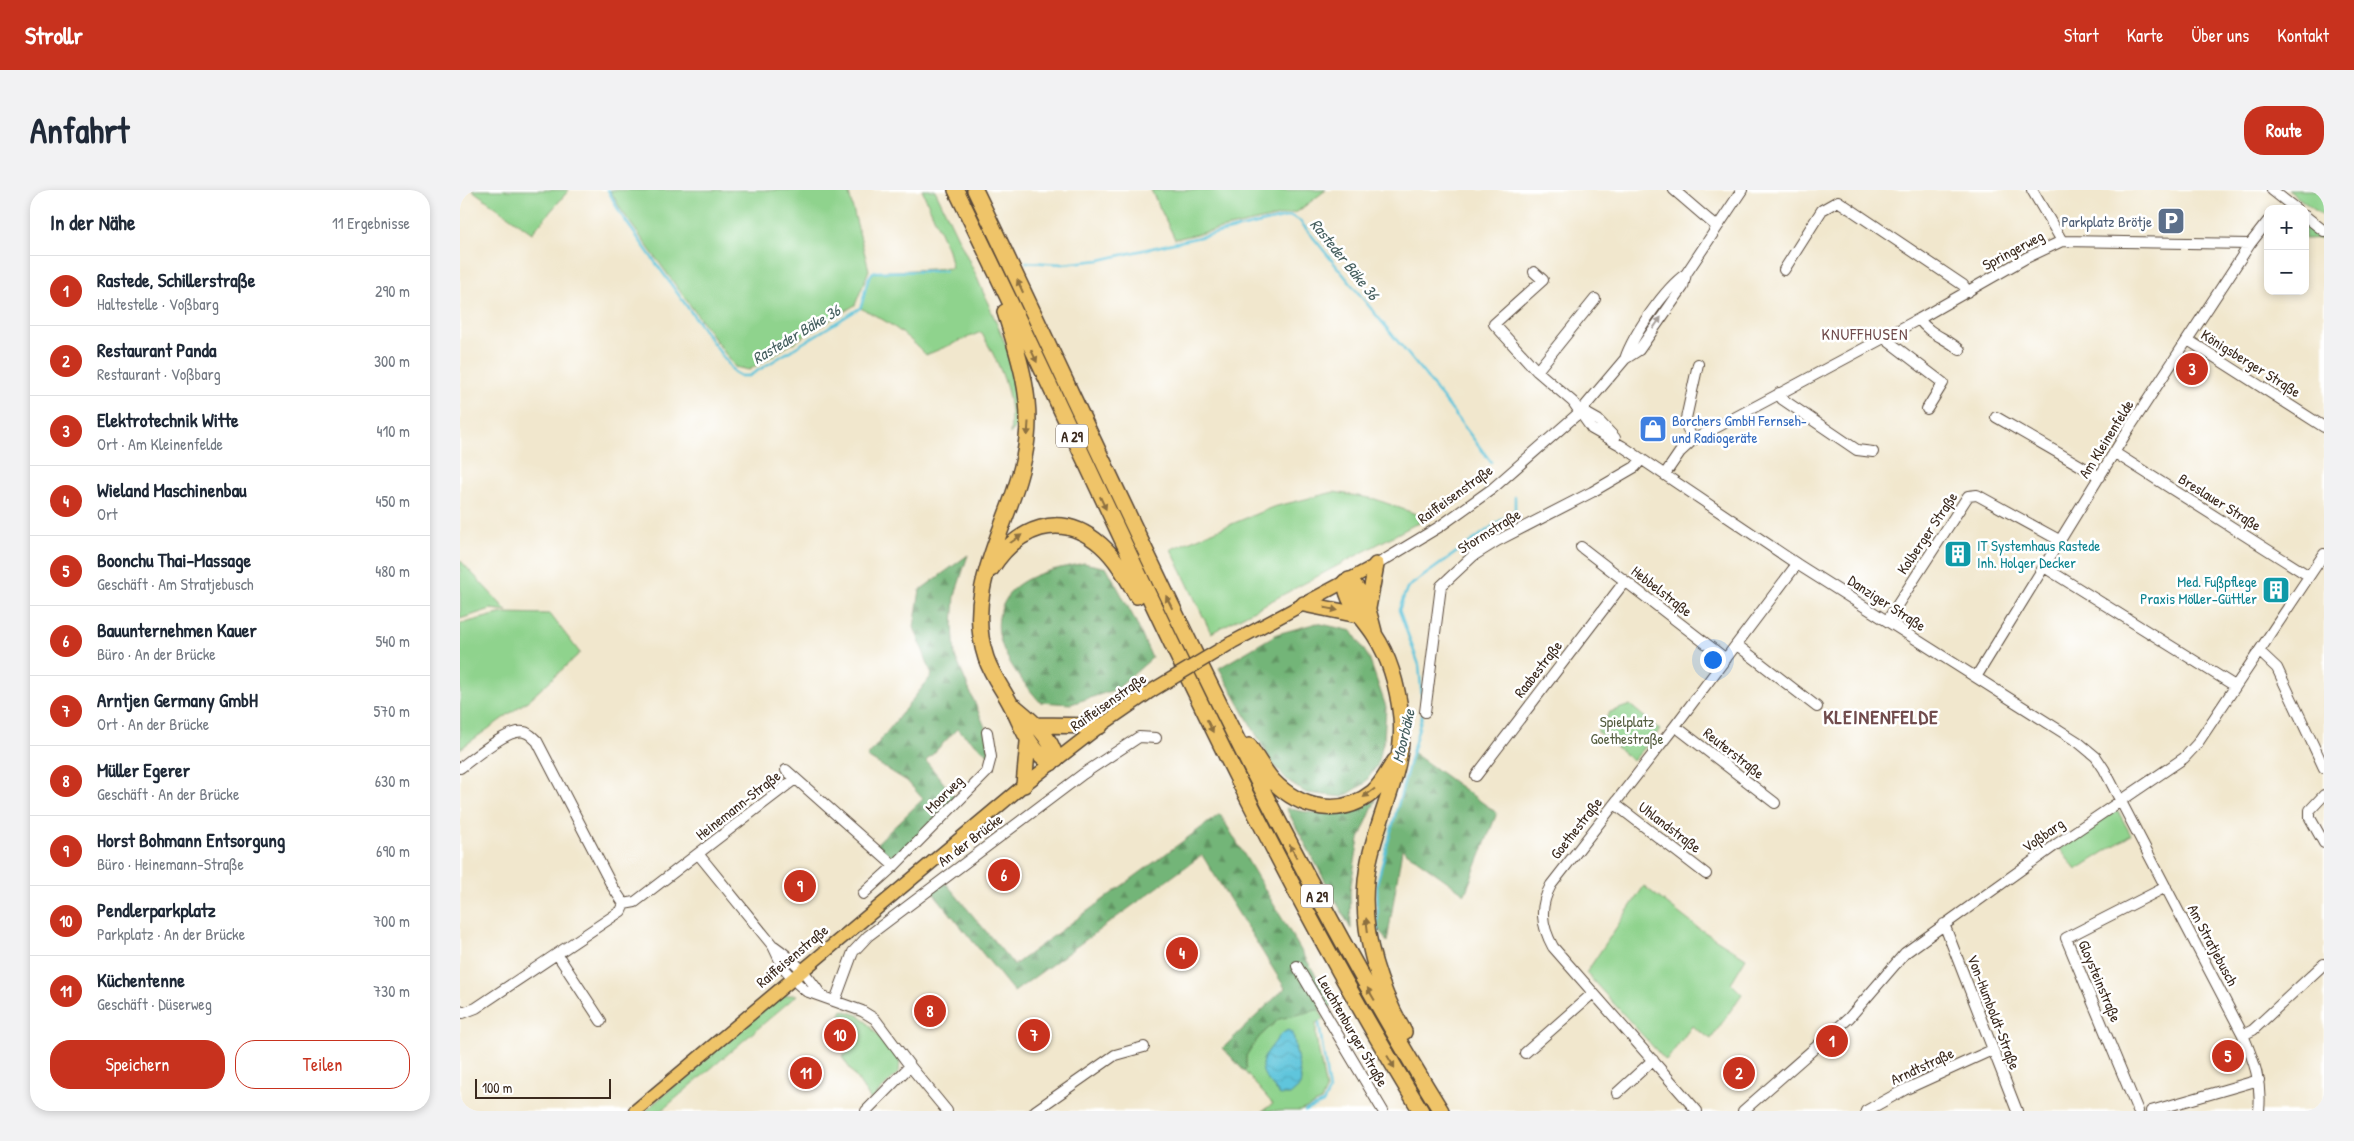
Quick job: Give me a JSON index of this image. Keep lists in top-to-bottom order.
{
  "streets": {
    "highway": ["A 29"],
    "main road": ["Raiffeisenstraße"],
    "street": [
      "Springerweg",
      "Königsberger Straße",
      "Am Kleinenfelde",
      "Breslauer Straße",
      "Stormstraße",
      "Kolberger Straße",
      "Hebbelstraße",
      "Danziger Straße",
      "Raabestraße",
      "Reuterstraße",
      "Moorweg",
      "Heinemann-Straße",
      "Uhlandstraße",
      "Goethestraße",
      "Voßbarg",
      "An der Brücke",
      "Am Stratjebusch",
      "Gloysteinstraße",
      "Von-Humboldt-Straße",
      "Leuchtenburger Straße",
      "Arndtstraße"
    ]
  },
  "crossings": [
    ["Springerweg", "Am Kleinenfelde"],
    ["Springerweg", "Danziger Straße"],
    ["Königsberger Straße", "Am Kleinenfelde"],
    ["A 29", "Raiffeisenstraße"],
    ["Am Kleinenfelde", "Breslauer Straße"],
    ["Am Kleinenfelde", "Kolberger Straße"],
    ["Am Kleinenfelde", "Danziger Straße"],
    ["Raiffeisenstraße", "Danziger Straße"],
    ["Raiffeisenstraße", "Heinemann-Straße"],
    ["Breslauer Straße", "Voßbarg"],
    ["Stormstraße", "Danziger Straße"],
    ["Kolberger Straße", "Danziger Straße"],
    ["Hebbelstraße", "Raabestraße"],
    ["Hebbelstraße", "Goethestraße"],
    ["Danziger Straße", "Goethestraße"],
    ["Danziger Straße", "Voßbarg"],
    ["Danziger Straße", "Am Stratjebusch"],
    ["Reuterstraße", "Goethestraße"],
    ["Uhlandstraße", "Goethestraße"],
    ["Voßbarg", "Am Stratjebusch"],
    ["Voßbarg", "Von-Humboldt-Straße"],
    ["Am Stratjebusch", "Gloysteinstraße"],
    ["Von-Humboldt-Straße", "Arndtstraße"]
  ],
  "districts": ["KNUFFHUSEN", "KLEINENFELDE"],
  "water": ["Rasteder Bäke 36", "Moorbäke"],
  "parks": ["Spielplatz Goethestraße"],
  "places": {
    "parking": ["Parkplatz Brötje"],
    "shop": ["Borchers GmbH Fernseh- und Radiogeräte"],
    "building": ["IT Systemhaus Rastede Inh. Holger Decker", "Med. Fußpflege Praxis Möller-Güttler"]
  },
  "scale_bar": "100 m",
  "page": {
    "header": "Strollr",
    "nav": [
      "Start",
      "Karte",
      "Über uns",
      "Kontakt"
    ],
    "buttons": [
      "Route",
      ["Speichern", "Teilen"]
    ],
    "title": "Anfahrt",
    "heading": ["In der Nähe", "11 Ergebnisse"],
    "map_buttons": ["+", "−"],
    "list": [
      {
        "mark": "1",
        "name": "Rastede, Schillerstraße",
        "note": "Haltestelle · Voßbarg",
        "value": "290 m"
      },
      {
        "mark": "2",
        "name": "Restaurant Panda",
        "note": "Restaurant · Voßbarg",
        "value": "300 m"
      },
      {
        "mark": "3",
        "name": "Elektrotechnik Witte",
        "note": "Ort · Am Kleinenfelde",
        "value": "410 m"
      },
      {
        "mark": "4",
        "name": "Wieland Maschinenbau",
        "note": "Ort",
        "value": "450 m"
      },
      {
        "mark": "5",
        "name": "Boonchu Thai-Massage",
        "note": "Geschäft · Am Stratjebusch",
        "value": "480 m"
      },
      {
        "mark": "6",
        "name": "Bauunternehmen Kauer",
        "note": "Büro · An der Brücke",
        "value": "540 m"
      },
      {
        "mark": "7",
        "name": "Arntjen Germany GmbH",
        "note": "Ort · An der Brücke",
        "value": "570 m"
      },
      {
        "mark": "8",
        "name": "Müller Egerer",
        "note": "Geschäft · An der Brücke",
        "value": "630 m"
      },
      {
        "mark": "9",
        "name": "Horst Bohmann Entsorgung",
        "note": "Büro · Heinemann-Straße",
        "value": "690 m"
      },
      {
        "mark": "10",
        "name": "Pendlerparkplatz",
        "note": "Parkplatz · An der Brücke",
        "value": "700 m"
      },
      {
        "mark": "11",
        "name": "Küchentenne",
        "note": "Geschäft · Düserweg",
        "value": "730 m"
      }
    ],
    "pins": [
      "3",
      "6",
      "9",
      "4",
      "8",
      "7",
      "10",
      "1",
      "5",
      "2",
      "11"
    ],
    "scale": "100 m"
  }
}
